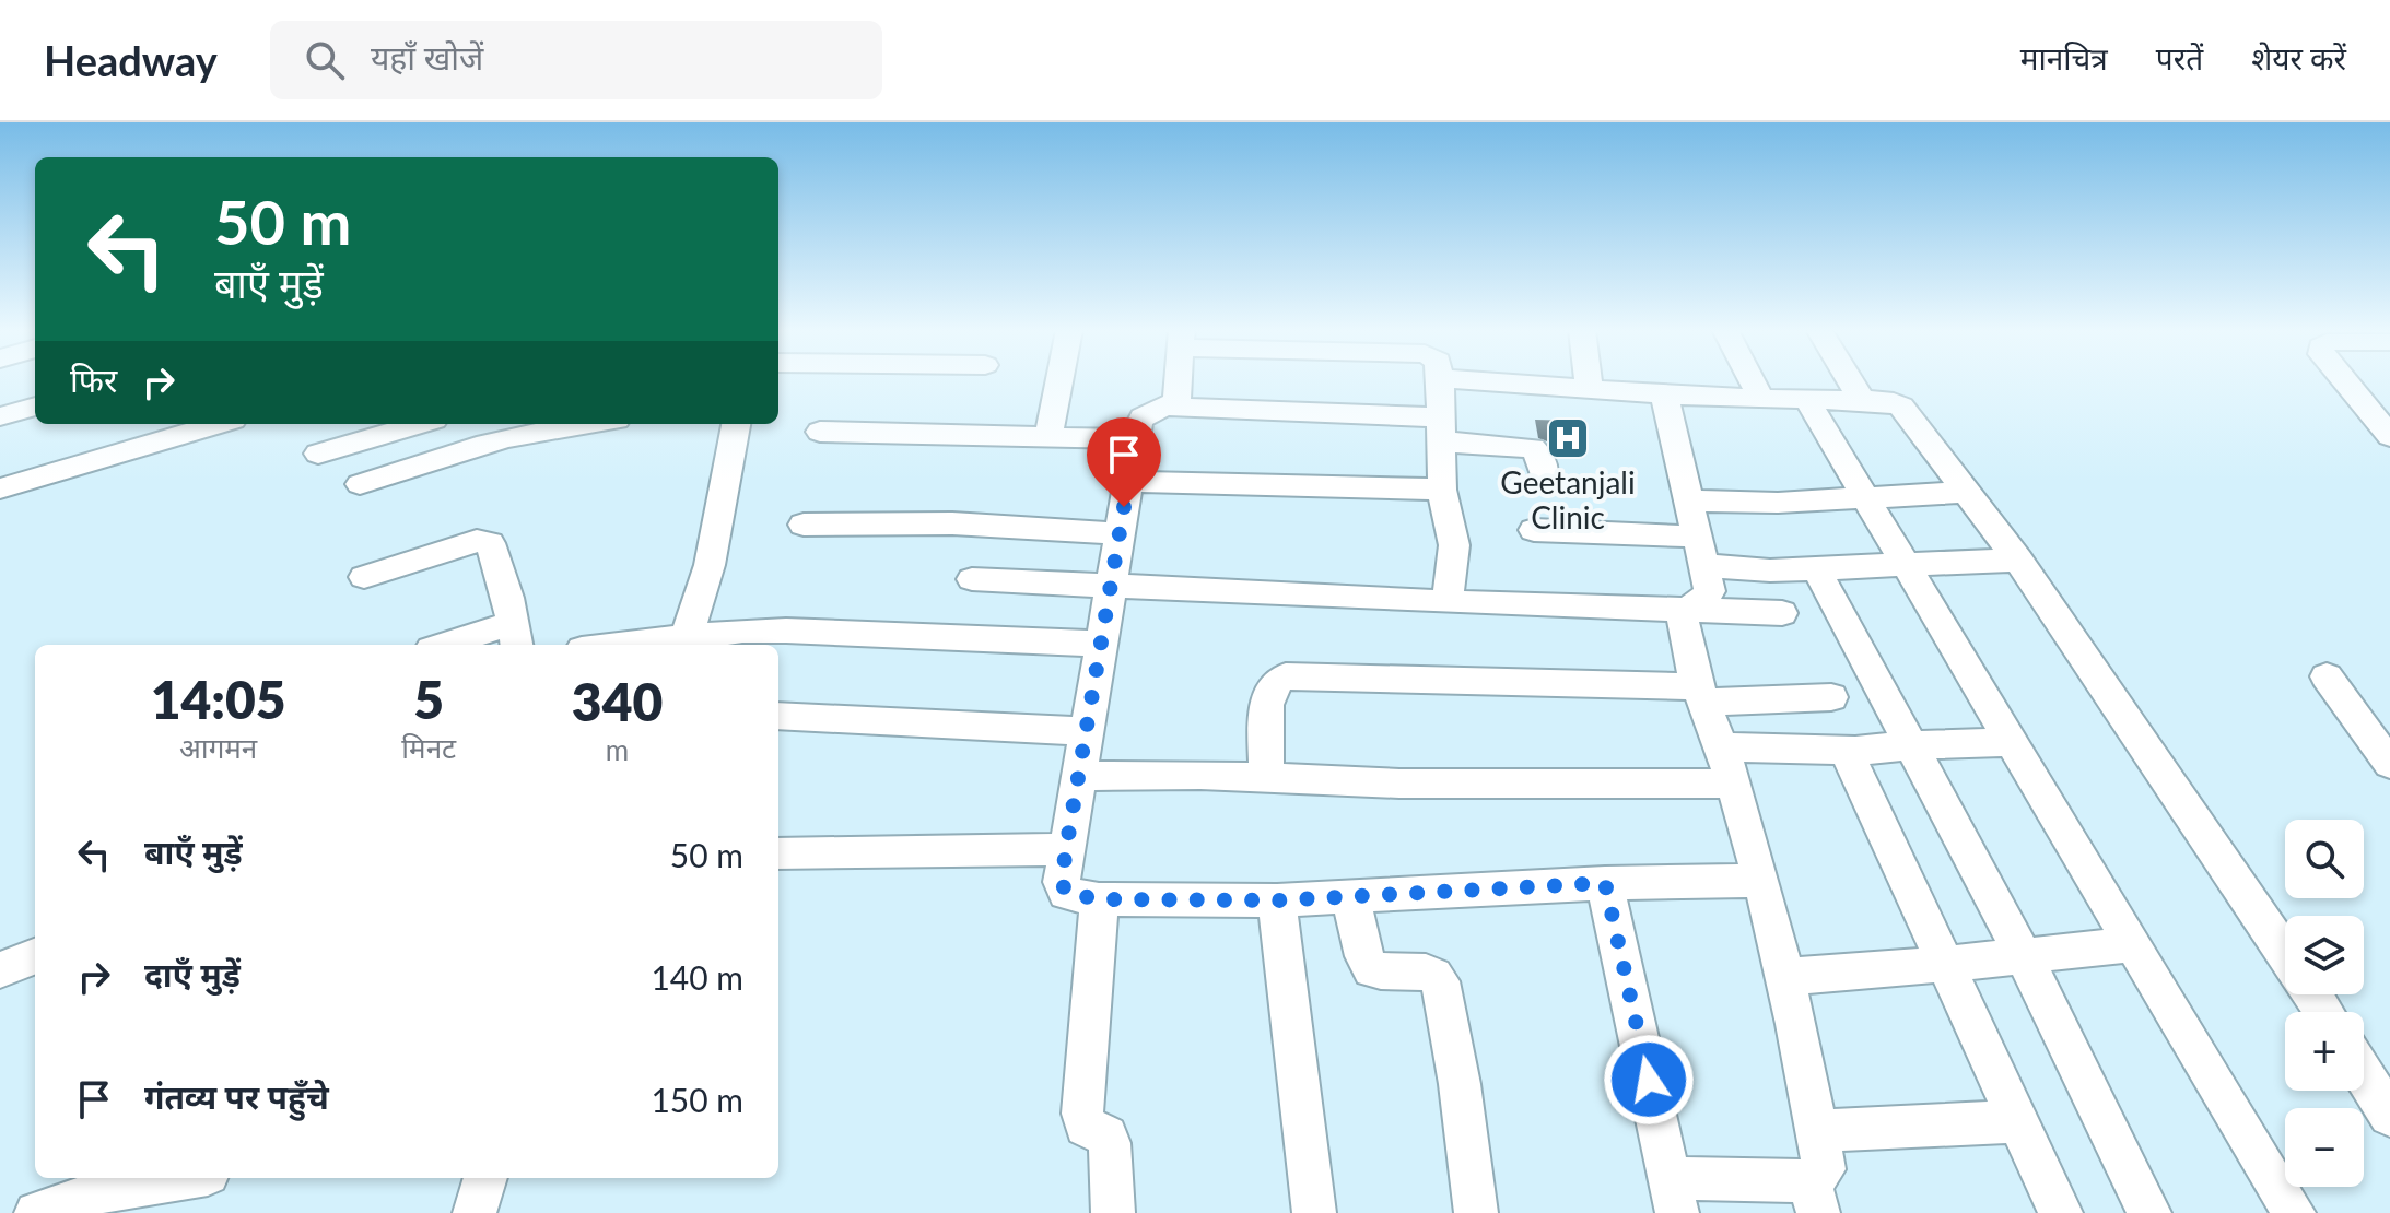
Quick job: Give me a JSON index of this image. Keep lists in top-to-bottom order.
{
  "places": {
    "hospital": ["Geetanjali Clinic"]
  },
  "page": {
    "header": "Headway",
    "search": "यहाँ खोजें",
    "nav": ["मानचित्र", "परतें", "शेयर करें"],
    "turn": ["50 m", "बाएँ मुड़ें"],
    "then": "फिर",
    "eta": [
      "14:05",
      "आगमन",
      "5",
      "मिनट",
      "340",
      "m"
    ],
    "list": [
      {
        "name": "बाएँ मुड़ें",
        "value": "50 m"
      },
      {
        "name": "दाएँ मुड़ें",
        "value": "140 m"
      },
      {
        "name": "गंतव्य पर पहुँचे",
        "value": "150 m"
      }
    ],
    "map_buttons": ["+", "−"]
  }
}
